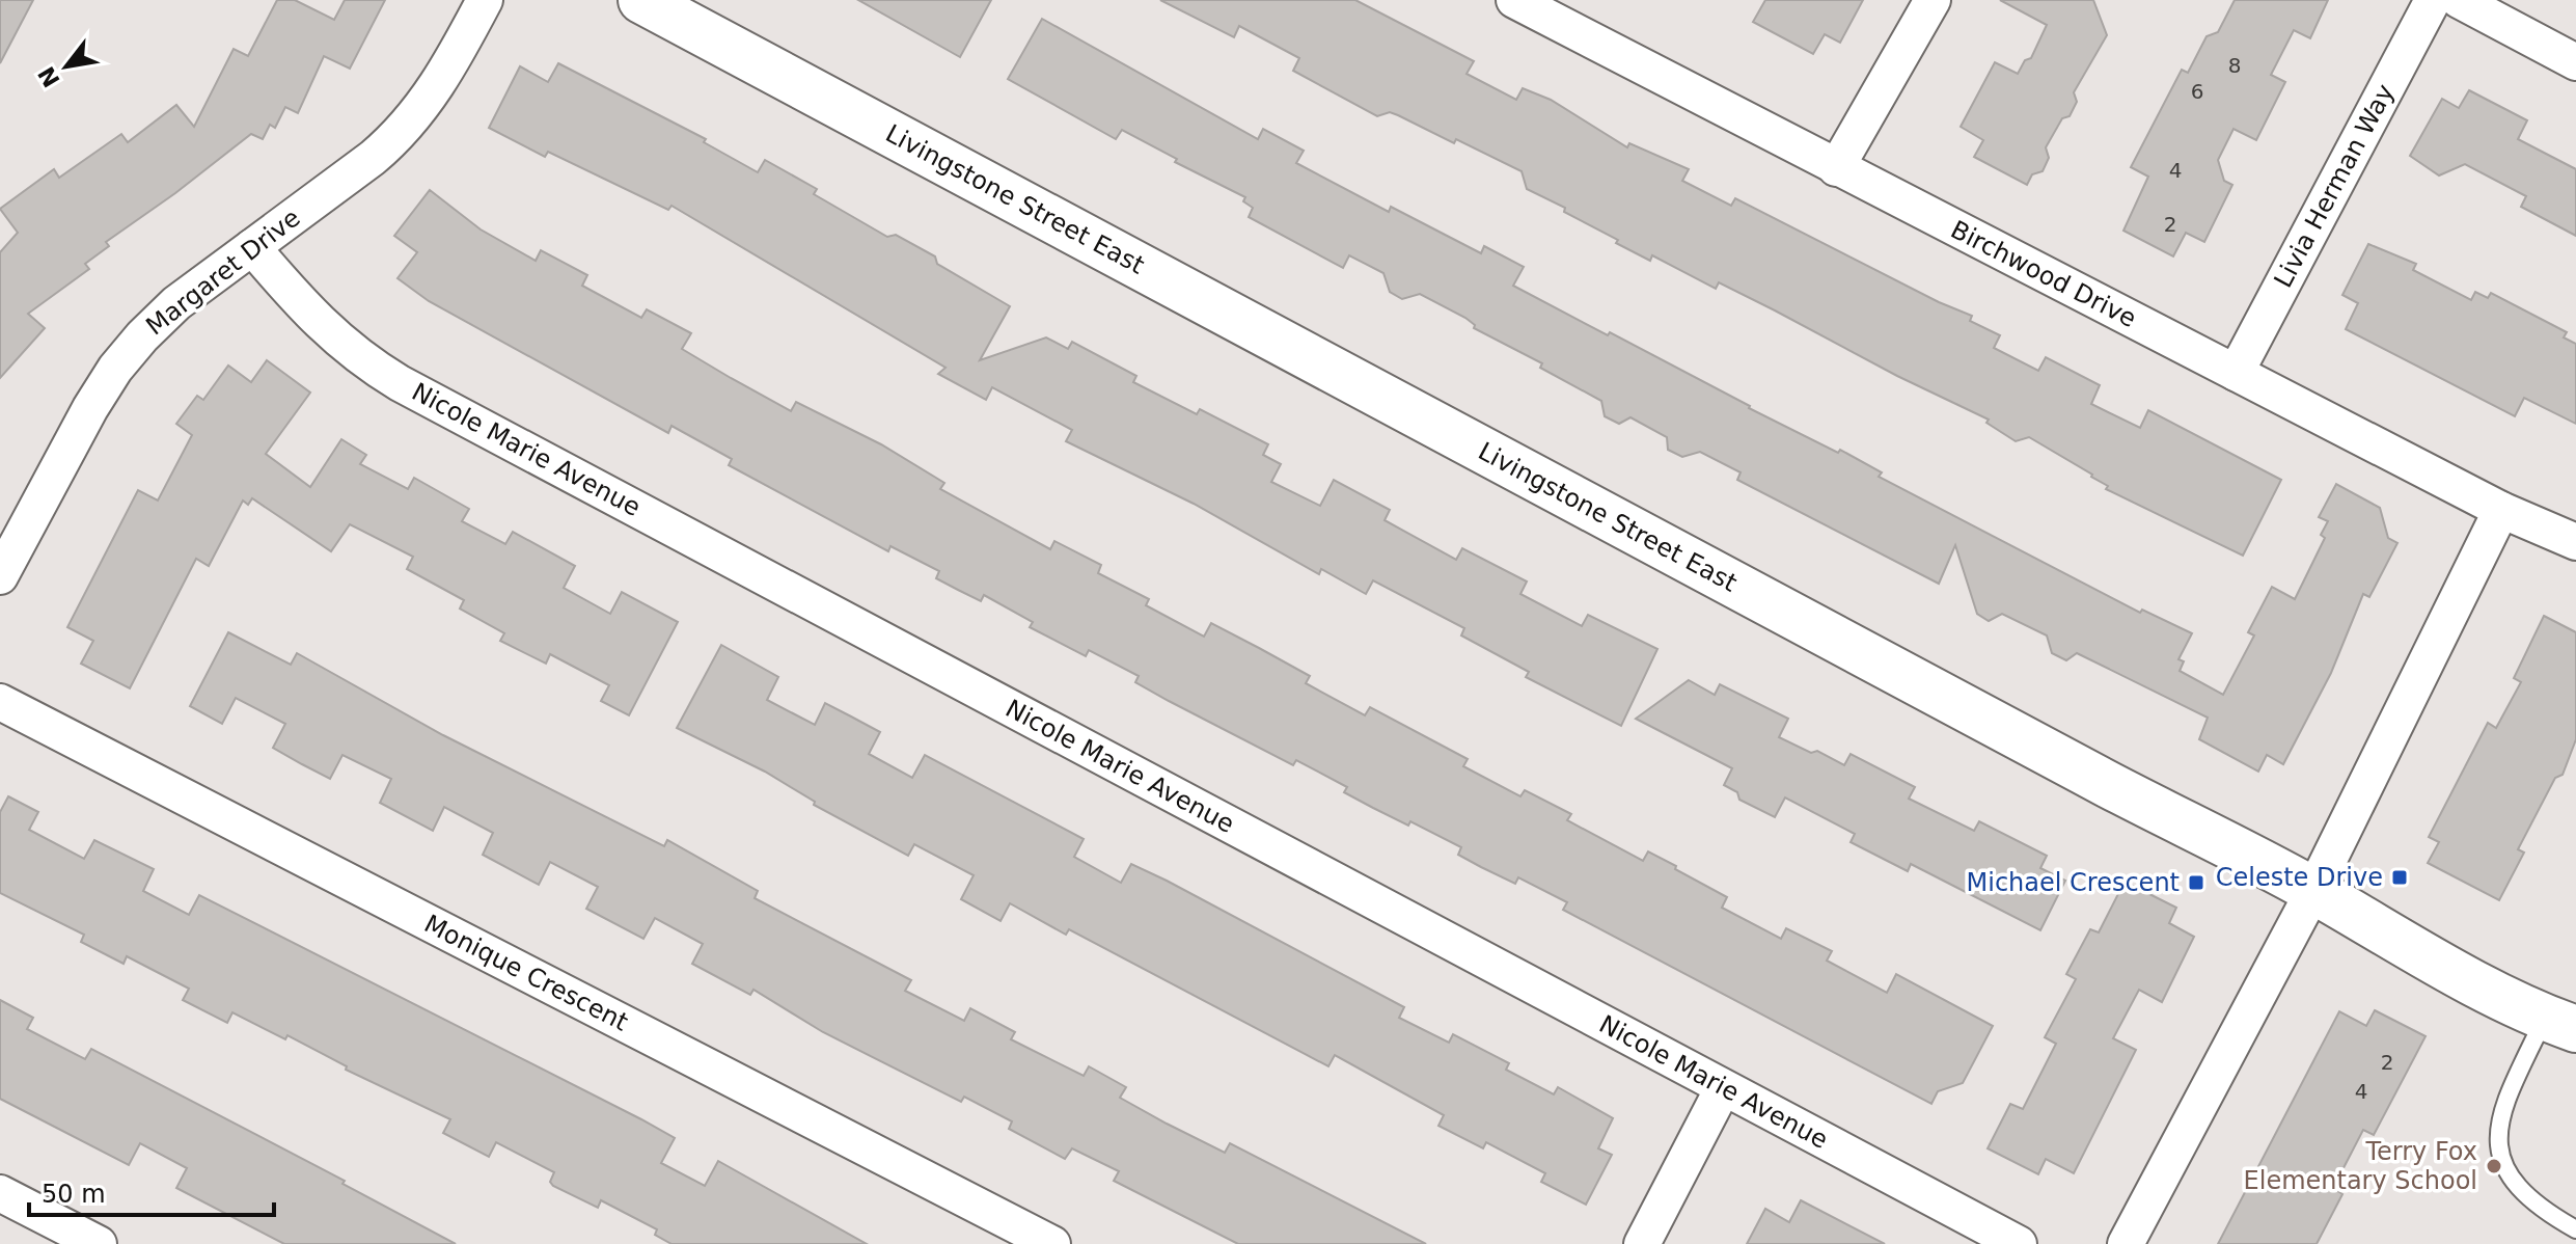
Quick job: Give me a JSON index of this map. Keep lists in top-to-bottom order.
{
  "streets": {
    "street": [
      "Livia Herman Way",
      "Livingstone Street East",
      "Margaret Drive",
      "Birchwood Drive",
      "Nicole Marie Avenue",
      "Monique Crescent"
    ]
  },
  "crossings": [
    ["Livia Herman Way", "Birchwood Drive"],
    ["Margaret Drive", "Nicole Marie Avenue"]
  ],
  "places": {
    "transit": ["Celeste Drive", "Michael Crescent"],
    "other": ["Terry Fox Elementary School"]
  },
  "house_numbers": [
    "8",
    "6",
    "4",
    "2",
    "2",
    "4"
  ],
  "scale_bar": "50 m",
  "north": "bottom left"
}
